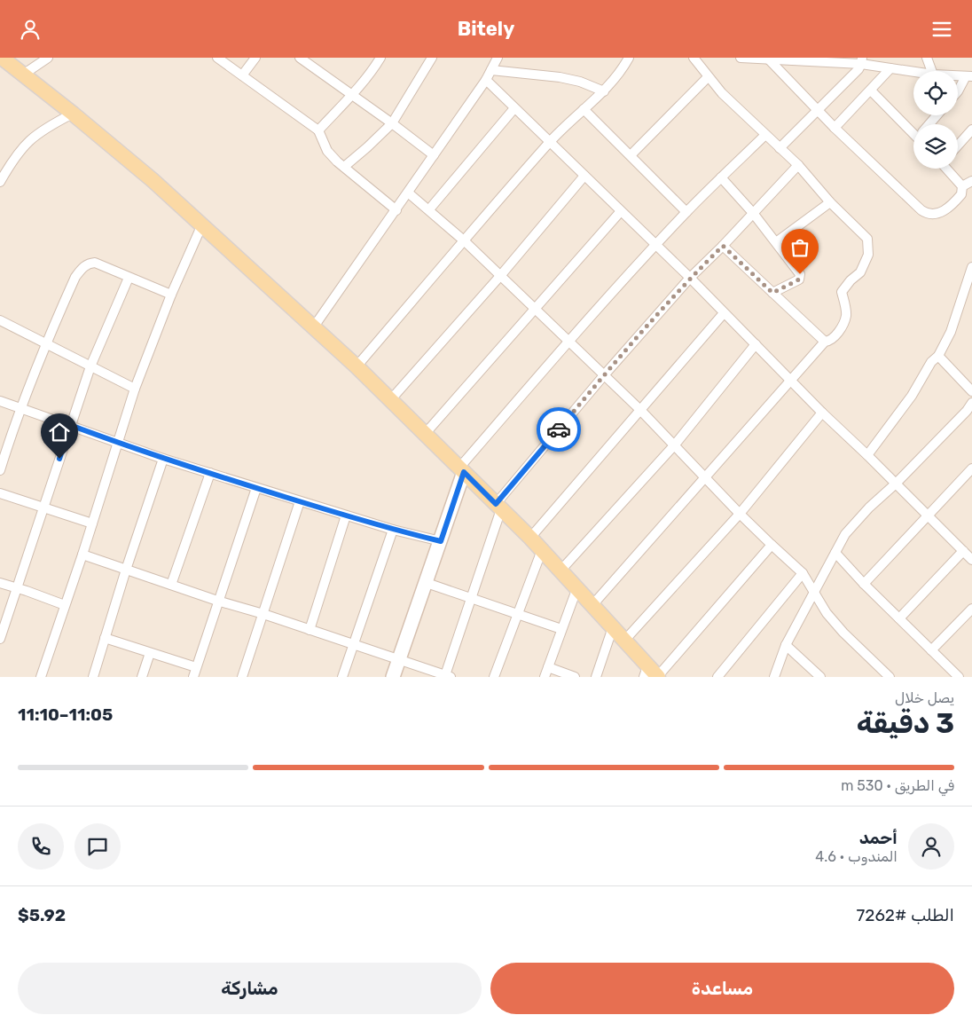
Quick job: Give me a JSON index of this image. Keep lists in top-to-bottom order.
{
  "page": {
    "header": "Bitely",
    "heading": ["3 دقيقة", "يصل خلال", "11:05–11:10"],
    "panel": [
      "أحمد",
      "المندوب · 4.6",
      "الطلب #7262",
      "$5.92"
    ],
    "bar": "في الطريق · 530 m",
    "buttons": ["مساعدة", "مشاركة"]
  }
}
